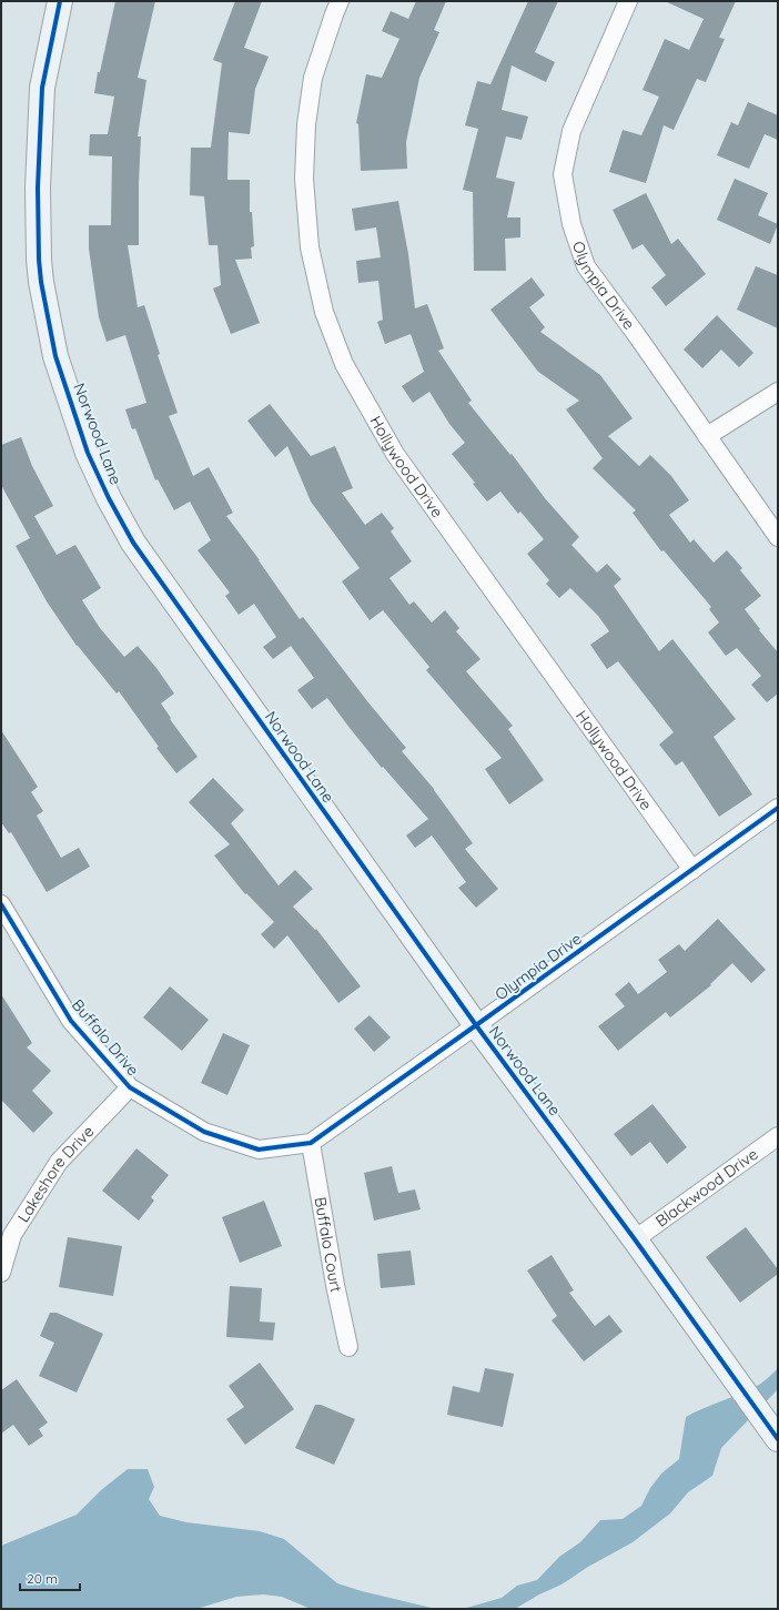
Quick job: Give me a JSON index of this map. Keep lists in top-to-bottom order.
{
  "streets": {
    "street": [
      "Olympia Drive",
      "Norwood Lane",
      "Hollywood Drive",
      "Buffalo Drive",
      "Lakeshore Drive",
      "Blackwood Drive",
      "Buffalo Court"
    ]
  },
  "crossings": [
    ["Olympia Drive", "Norwood Lane"],
    ["Olympia Drive", "Hollywood Drive"],
    ["Olympia Drive", "Buffalo Drive"],
    ["Olympia Drive", "Buffalo Court"],
    ["Norwood Lane", "Blackwood Drive"],
    ["Buffalo Drive", "Lakeshore Drive"],
    ["Buffalo Drive", "Buffalo Court"]
  ],
  "scale_bar": "20 m"
}
